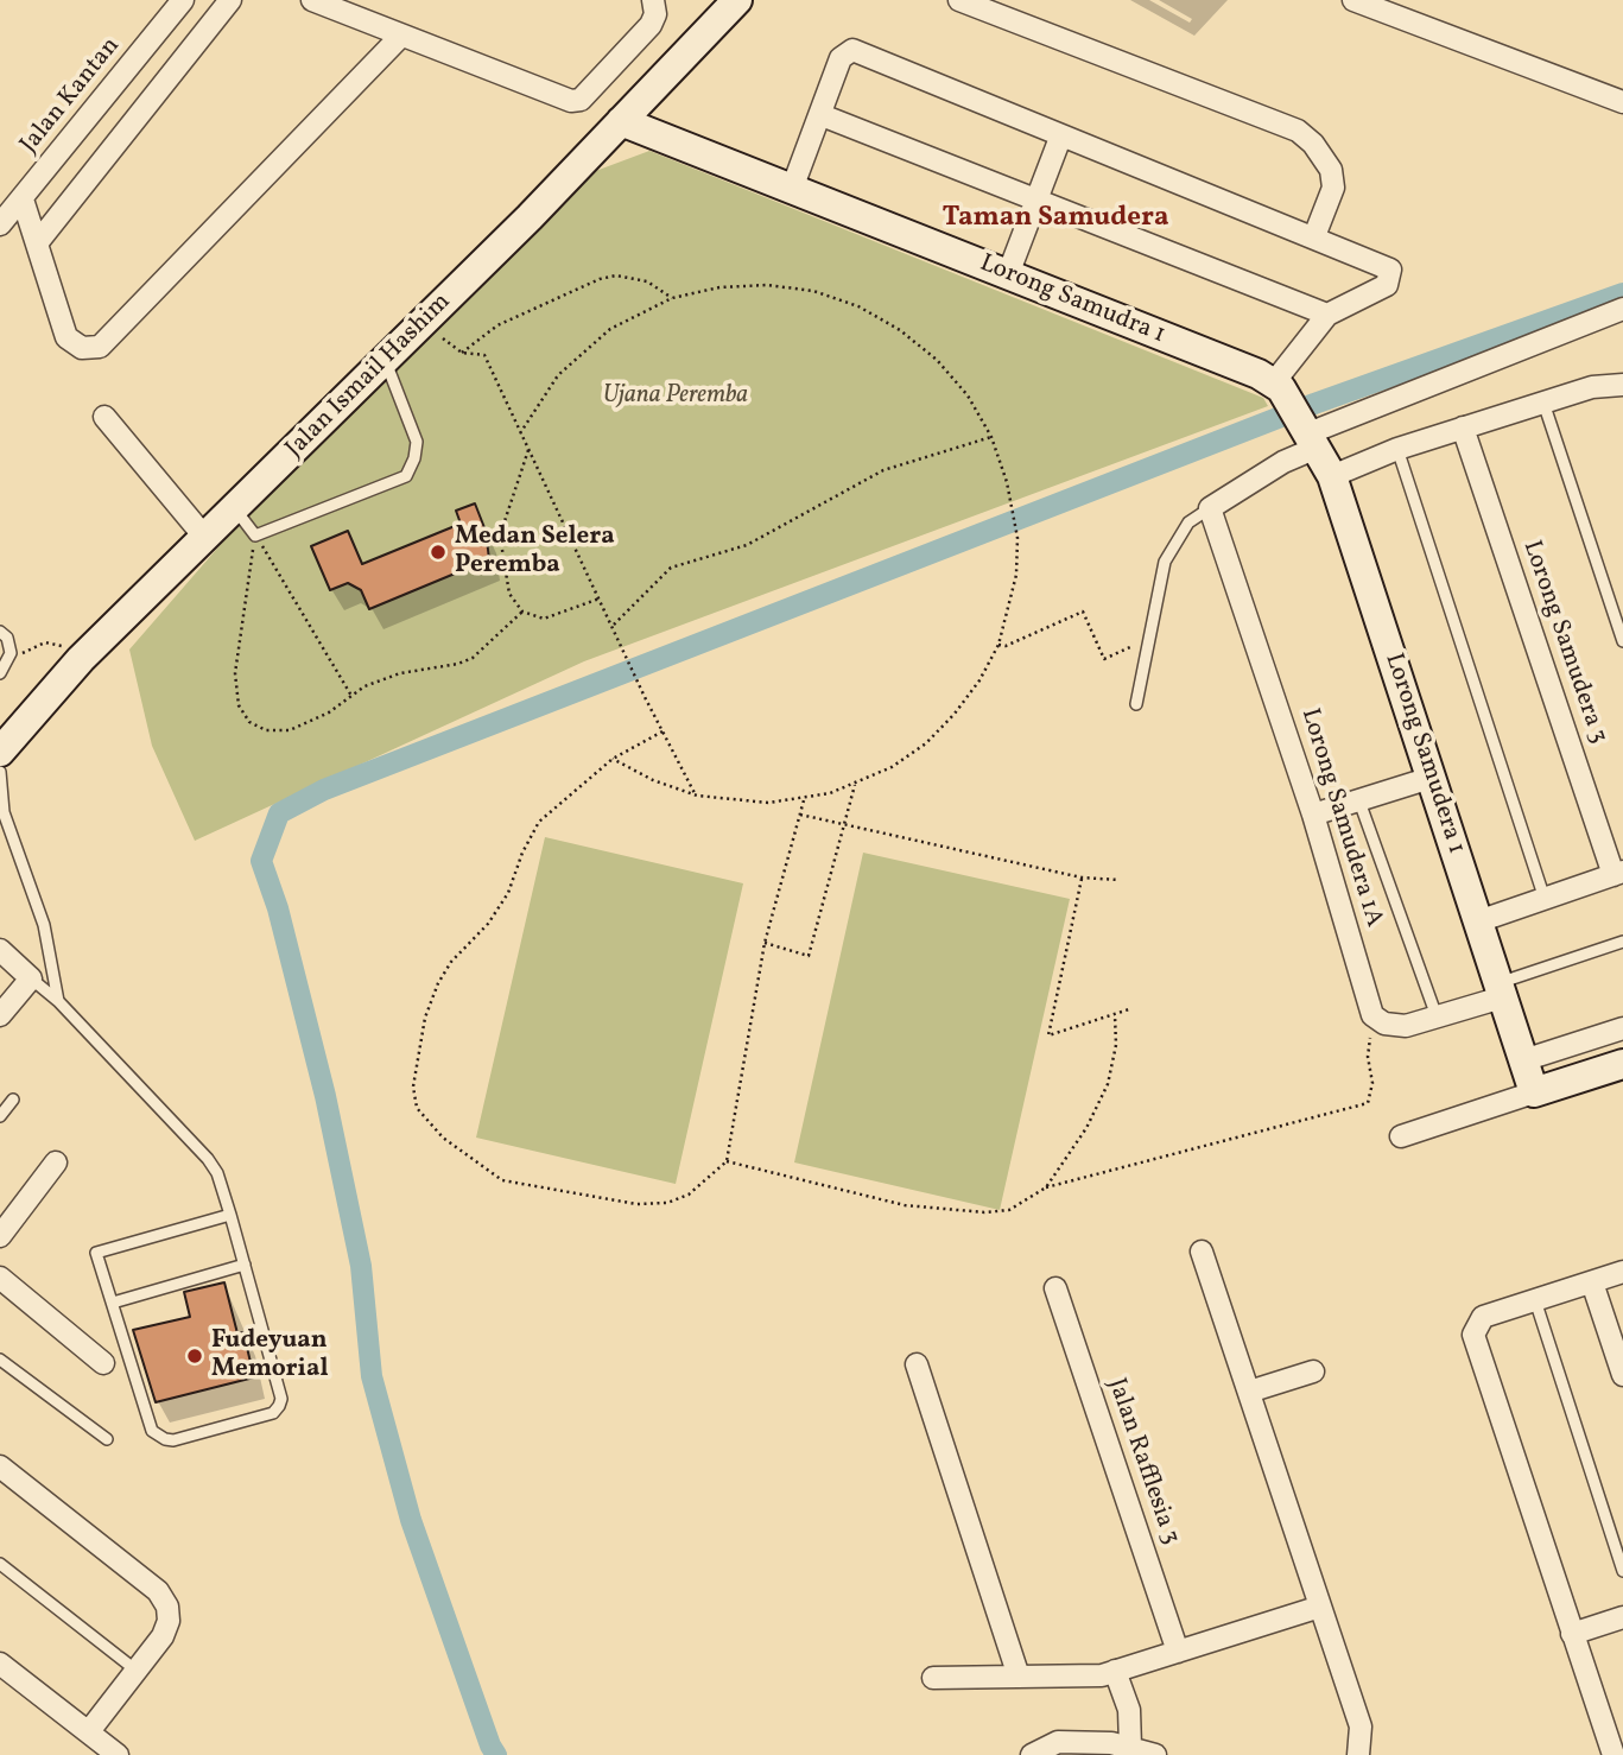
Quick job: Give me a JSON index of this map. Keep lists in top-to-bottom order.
{
  "streets": {
    "street": [
      "Jalan Kantan",
      "Lorong Samudra 1",
      "Jalan Ismail Hashim",
      "Lorong Samudera 3",
      "Lorong Samudera 1",
      "Lorong Samudera 1A",
      "Jalan Rafflesia 3"
    ]
  },
  "crossings": [
    ["Lorong Samudra 1", "Jalan Ismail Hashim"],
    ["Lorong Samudra 1", "Lorong Samudera 1"]
  ],
  "districts": ["Taman Samudera"],
  "parks": ["Ujana Peremba"],
  "places": ["Medan Selera Peremba", "Fudeyuan Memorial"]
}
